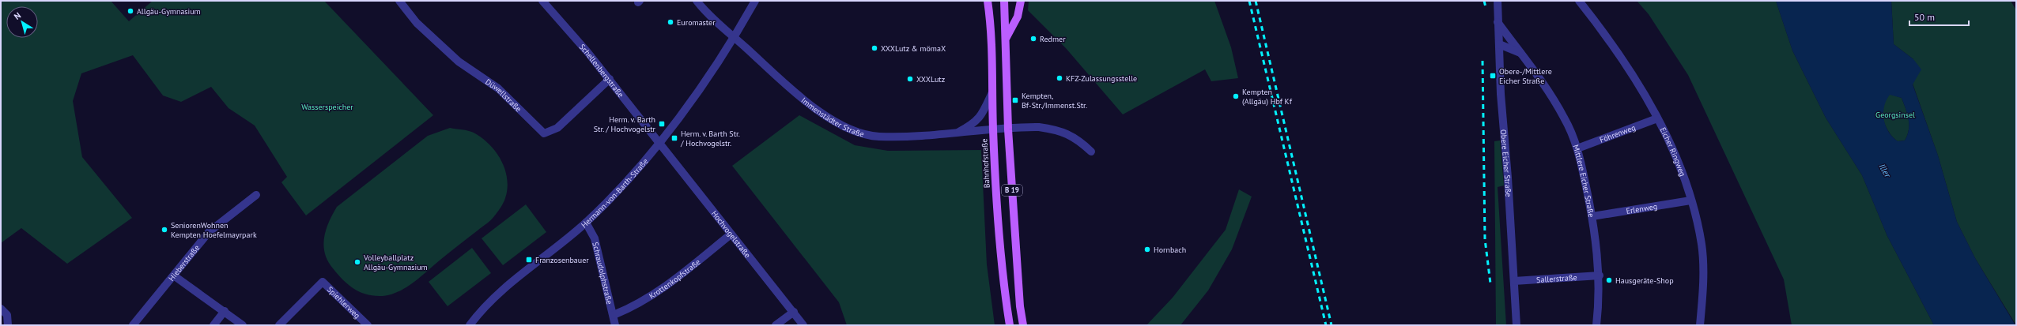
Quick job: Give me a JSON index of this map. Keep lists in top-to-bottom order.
{
  "streets": {
    "main road": ["Bahnhofstraße", "B 19"],
    "street": [
      "Schellenbergstraße",
      "Düwellstraße",
      "Immenstädter Straße",
      "Föhrenweg",
      "Eicher Ringweg",
      "Obere Eicher Straße",
      "Mittlere Eicher Straße",
      "Hermann-von-Barth-Straße",
      "Erlenweg",
      "Hochvogelstraße",
      "Hieberstraße",
      "Schraudolphstraße",
      "Sallerstraße",
      "Krottenkopfstraße",
      "Spiehlerweg"
    ]
  },
  "crossings": [
    ["Schellenbergstraße", "Düwellstraße"],
    ["Schellenbergstraße", "Hermann-von-Barth-Straße"],
    ["Schellenbergstraße", "Hochvogelstraße"],
    ["Immenstädter Straße", "Bahnhofstraße"],
    ["Immenstädter Straße", "B 19"],
    ["Immenstädter Straße", "Hermann-von-Barth-Straße"],
    ["Föhrenweg", "Eicher Ringweg"],
    ["Föhrenweg", "Mittlere Eicher Straße"],
    ["Eicher Ringweg", "Erlenweg"],
    ["Obere Eicher Straße", "Mittlere Eicher Straße"],
    ["Obere Eicher Straße", "Sallerstraße"],
    ["Mittlere Eicher Straße", "Erlenweg"],
    ["Mittlere Eicher Straße", "Sallerstraße"],
    ["Hermann-von-Barth-Straße", "Hochvogelstraße"],
    ["Hermann-von-Barth-Straße", "Schraudolphstraße"],
    ["Hochvogelstraße", "Krottenkopfstraße"],
    ["Schraudolphstraße", "Krottenkopfstraße"]
  ],
  "water": ["Iller"],
  "parks": ["Wasserspeicher", "Georgsinsel"],
  "places": {
    "other": [
      "Allgäu-Gymnasium",
      "Euromaster",
      "Redmer",
      "XXXLutz & mömaX",
      "KFZ-Zulassungsstelle",
      "XXXLutz",
      "Kempten (Allgäu) Hbf Kf",
      "SeniorenWohnen Kempten Hoefelmayrpark",
      "Hornbach",
      "Volleyballplatz Allgäu-Gymnasium",
      "Hausgeräte-Shop"
    ],
    "transit": [
      "Obere-/Mittlere Eicher Straße",
      "Kempten, Bf-Str./Immenst.Str.",
      "Herm. v. Barth Str. / Hochvogelstr",
      "Herm. v. Barth Str. / Hochvogelstr.",
      "Franzosenbauer"
    ]
  },
  "scale_bar": "50 m",
  "north": "top left"
}
